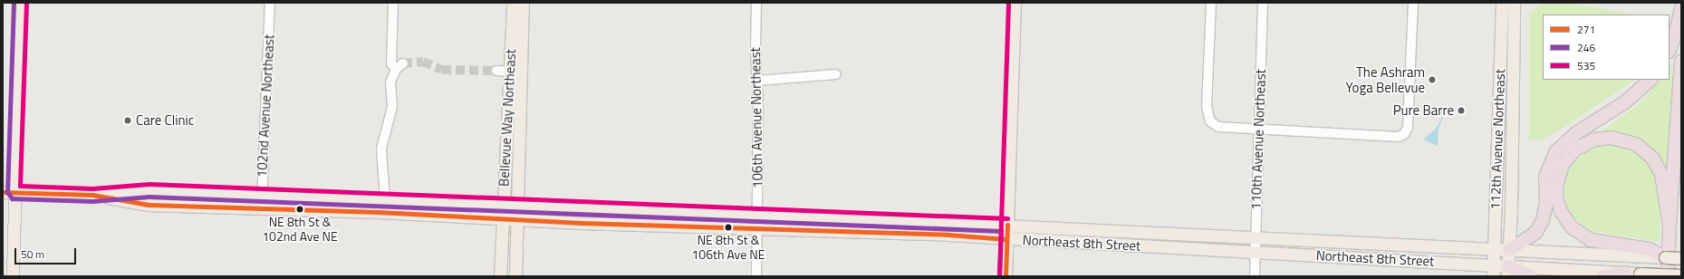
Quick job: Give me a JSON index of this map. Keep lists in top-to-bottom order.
{
  "streets": {
    "main road": ["Bellevue Way Northeast", "112th Avenue Northeast", "Northeast 8th Street"],
    "street": ["102nd Avenue Northeast", "106th Avenue Northeast", "110th Avenue Northeast"]
  },
  "crossings": [
    ["102nd Avenue Northeast", "Northeast 8th Street"],
    ["Bellevue Way Northeast", "Northeast 8th Street"],
    ["106th Avenue Northeast", "Northeast 8th Street"],
    ["110th Avenue Northeast", "Northeast 8th Street"],
    ["112th Avenue Northeast", "Northeast 8th Street"]
  ],
  "places": [
    "The Ashram Yoga Bellevue",
    "Pure Barre",
    "Care Clinic",
    "NE 8th St & 102nd Ave NE",
    "NE 8th St & 106th Ave NE"
  ],
  "lines": ["transit line 246", "transit line 535", "transit line 271"],
  "legend": ["271", "246", "535"],
  "scale_bar": "50 m"
}
